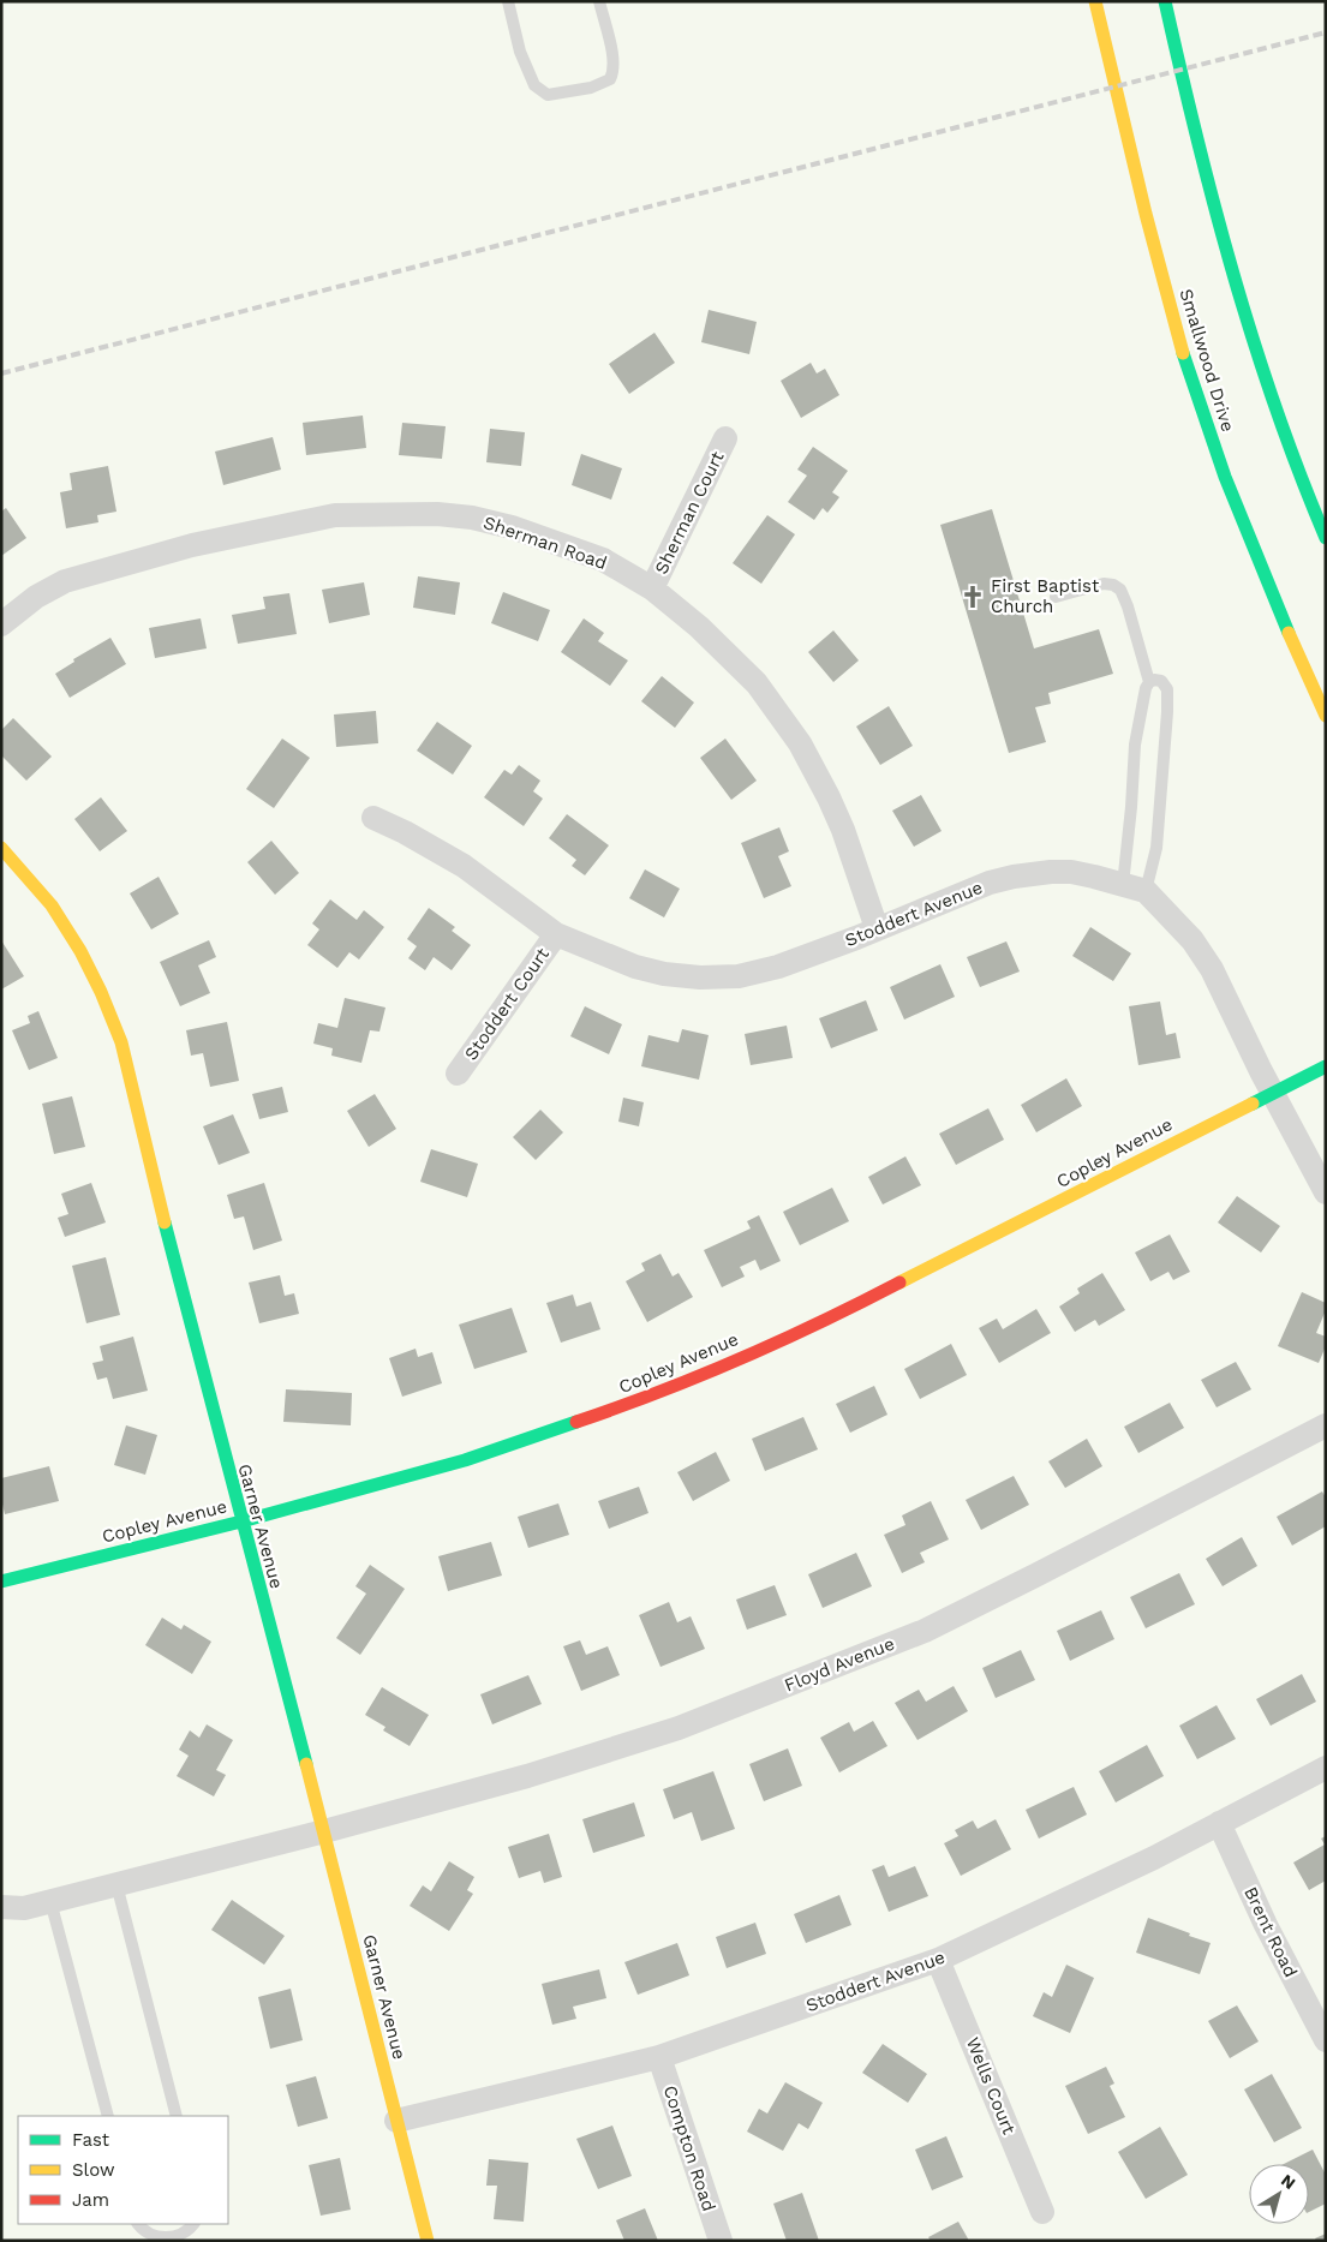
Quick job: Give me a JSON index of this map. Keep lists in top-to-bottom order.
{
  "streets": {
    "street": [
      "Smallwood Drive",
      "Sherman Court",
      "Sherman Road",
      "Stoddert Avenue",
      "Stoddert Court",
      "Copley Avenue",
      "Garner Avenue",
      "Floyd Avenue",
      "Brent Road",
      "Wells Court",
      "Compton Road"
    ]
  },
  "crossings": [
    ["Sherman Court", "Sherman Road"],
    ["Sherman Road", "Stoddert Avenue"],
    ["Stoddert Avenue", "Stoddert Court"],
    ["Stoddert Avenue", "Garner Avenue"],
    ["Stoddert Avenue", "Brent Road"],
    ["Stoddert Avenue", "Wells Court"],
    ["Stoddert Avenue", "Compton Road"],
    ["Copley Avenue", "Garner Avenue"],
    ["Garner Avenue", "Floyd Avenue"]
  ],
  "places": {
    "church": ["First Baptist Church"]
  },
  "legend": ["Fast", "Slow", "Jam"],
  "north": "top right"
}
